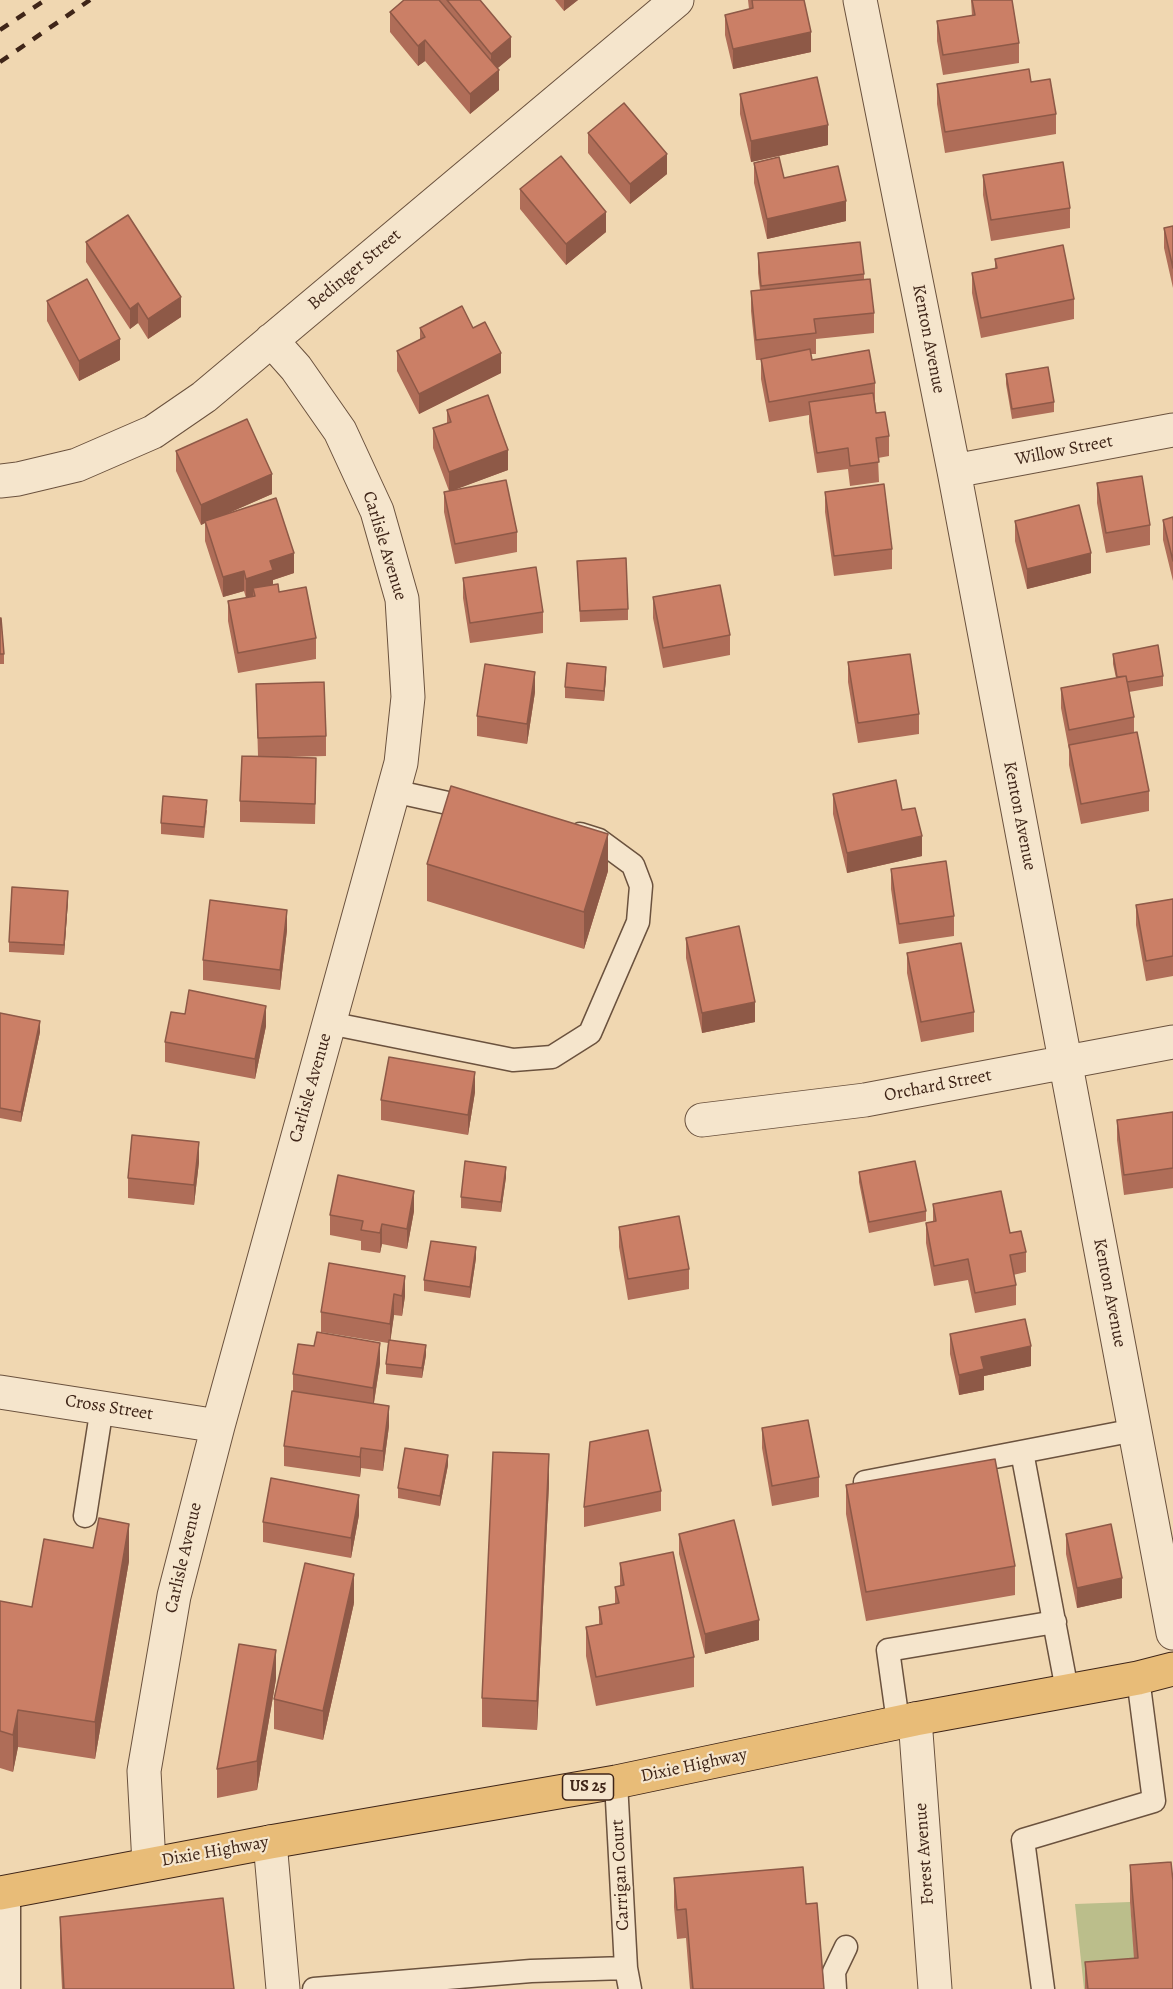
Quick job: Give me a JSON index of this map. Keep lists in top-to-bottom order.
{
  "streets": {
    "main road": ["Dixie Highway", "US 25"],
    "street": [
      "Bedinger Street",
      "Kenton Avenue",
      "Willow Street",
      "Carlisle Avenue",
      "Orchard Street",
      "Cross Street",
      "Forest Avenue"
    ],
    "lane": ["Carrigan Court"]
  },
  "crossings": [
    ["Bedinger Street", "Carlisle Avenue"],
    ["Kenton Avenue", "Willow Street"],
    ["Kenton Avenue", "Orchard Street"],
    ["Carlisle Avenue", "Cross Street"],
    ["Carlisle Avenue", "Dixie Highway"],
    ["Dixie Highway", "Forest Avenue"],
    ["Dixie Highway", "Carrigan Court"]
  ]
}
